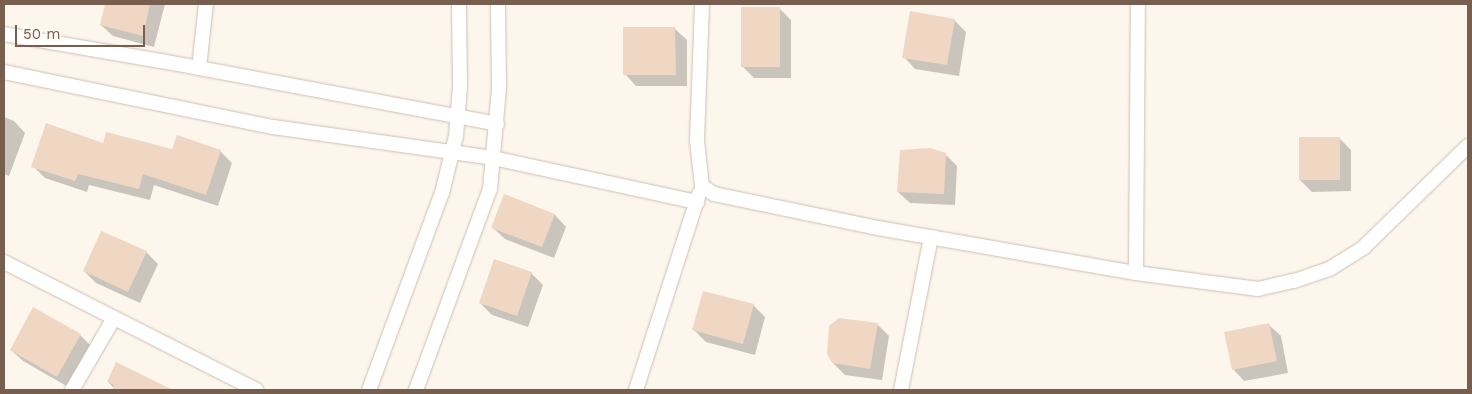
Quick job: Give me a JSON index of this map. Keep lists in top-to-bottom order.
{
  "scale_bar": "50 m"
}
